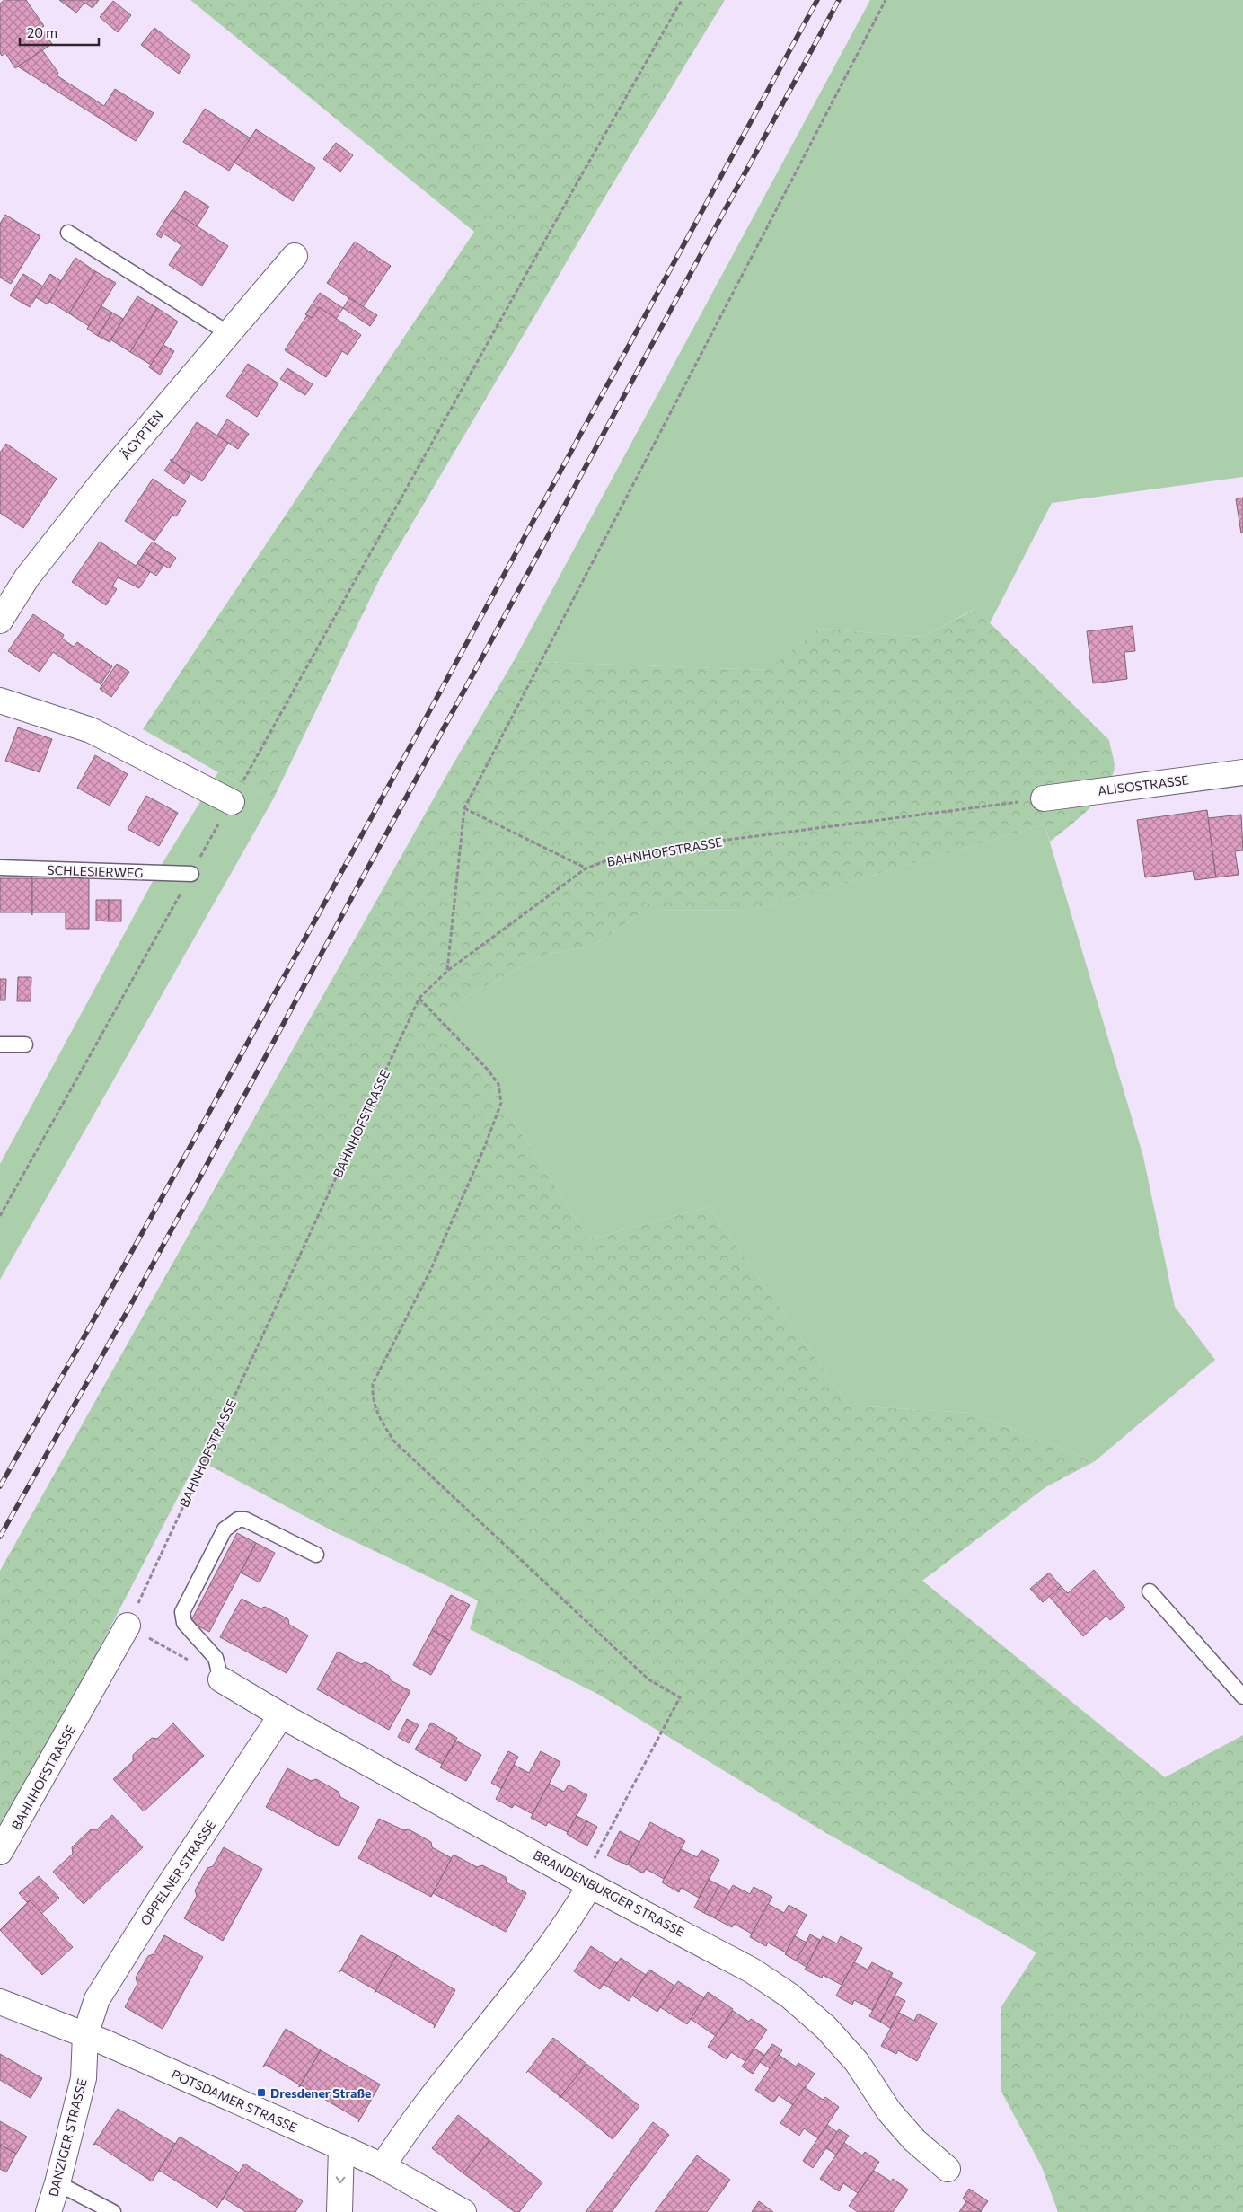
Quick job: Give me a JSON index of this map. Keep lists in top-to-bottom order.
{
  "streets": {
    "street": [
      "ÄGYPTEN",
      "ALISOSTRASSE",
      "BAHNHOFSTRASSE",
      "OPPELNER STRASSE",
      "BRANDENBURGER STRASSE",
      "POTSDAMER STRASSE",
      "DANZIGER STRASSE"
    ],
    "lane": ["SCHLESIERWEG"]
  },
  "crossings": [
    ["ALISOSTRASSE", "BAHNHOFSTRASSE"],
    ["OPPELNER STRASSE", "BRANDENBURGER STRASSE"],
    ["OPPELNER STRASSE", "POTSDAMER STRASSE"],
    ["OPPELNER STRASSE", "DANZIGER STRASSE"],
    ["POTSDAMER STRASSE", "DANZIGER STRASSE"]
  ],
  "places": {
    "transit": ["Dresdener Straße"]
  },
  "scale_bar": "20 m"
}
